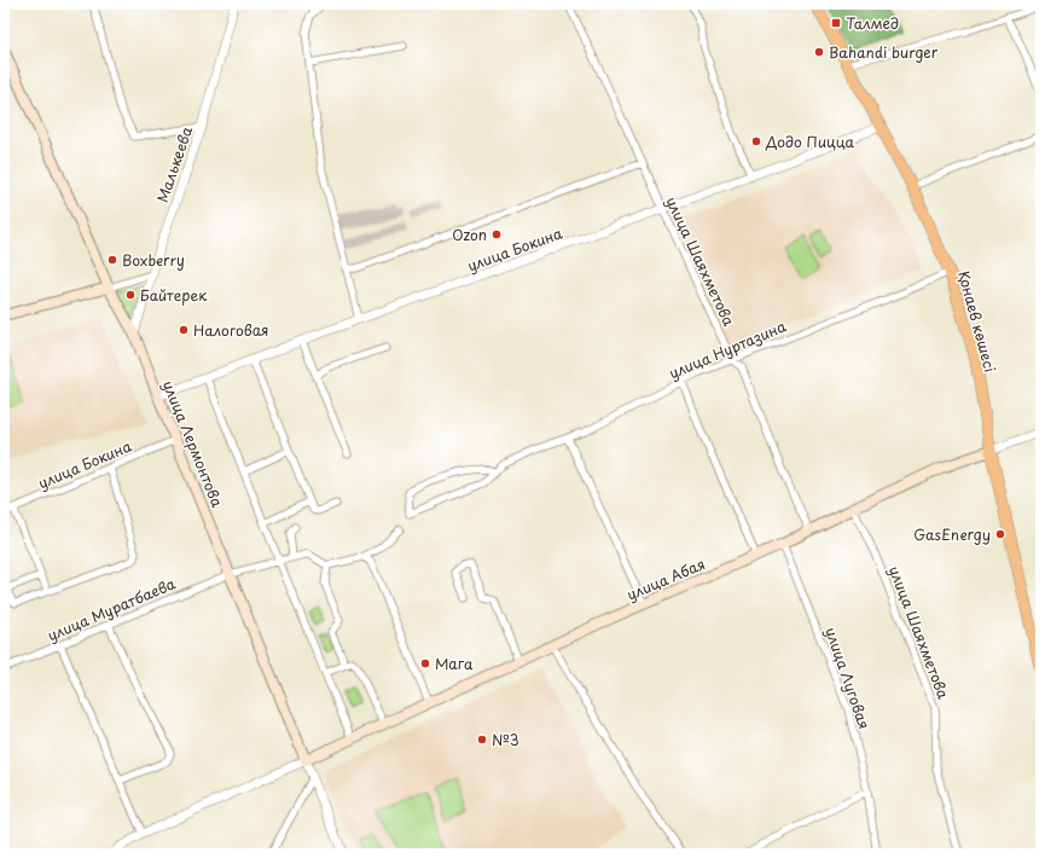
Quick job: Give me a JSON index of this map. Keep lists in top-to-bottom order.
{
  "streets": {
    "main road": ["Қонаев көшесі", "улица Лермонтова", "улица Абая"],
    "street": [
      "Малькеева",
      "улица Бокина",
      "улица Шаяхметова",
      "улица Нуртазина",
      "улица Муратбаева",
      "улица Луговая"
    ]
  },
  "crossings": [
    ["Малькеева", "улица Лермонтова"],
    ["улица Бокина", "улица Шаяхметова"],
    ["улица Бокина", "Қонаев көшесі"],
    ["улица Бокина", "улица Лермонтова"],
    ["улица Шаяхметова", "улица Нуртазина"],
    ["улица Шаяхметова", "улица Абая"],
    ["Қонаев көшесі", "улица Нуртазина"],
    ["Қонаев көшесі", "улица Абая"],
    ["улица Лермонтова", "улица Абая"],
    ["улица Лермонтова", "улица Муратбаева"],
    ["улица Абая", "улица Луговая"]
  ],
  "places": {
    "transit": ["Талмед"],
    "other": [
      "Bahandi burger",
      "Додо Пицца",
      "Ozon",
      "Boxberry",
      "Байтерек",
      "Налоговая",
      "GasEnergy",
      "Мага",
      "№3"
    ]
  }
}
